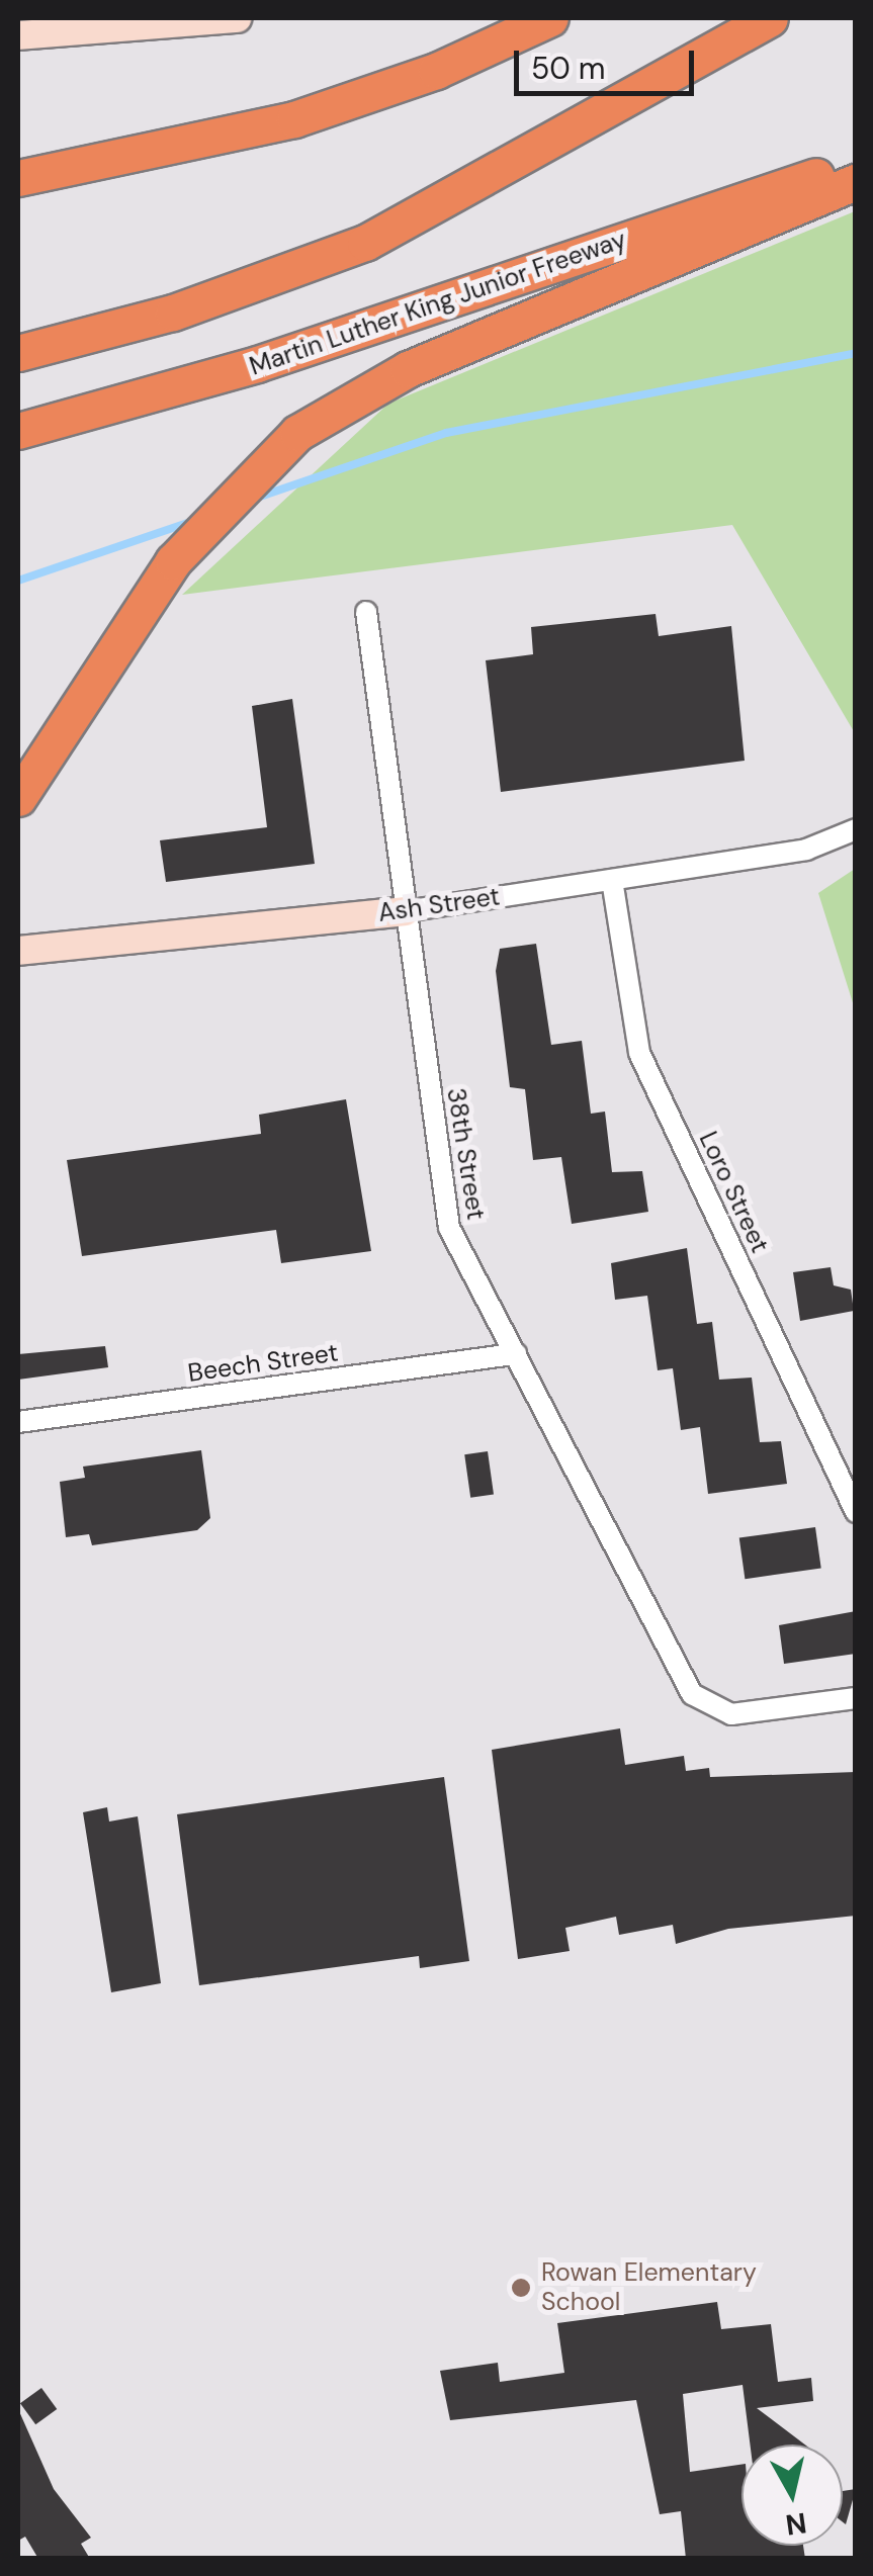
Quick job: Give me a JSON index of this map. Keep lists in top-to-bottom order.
{
  "streets": {
    "highway": ["Martin Luther King Junior Freeway"],
    "street": [
      "Ash Street",
      "38th Street",
      "Loro Street",
      "Beech Street"
    ]
  },
  "crossings": [
    ["Ash Street", "38th Street"],
    ["Ash Street", "Loro Street"],
    ["38th Street", "Beech Street"]
  ],
  "places": ["Rowan Elementary School"],
  "scale_bar": "50 m",
  "north": "bottom"
}
